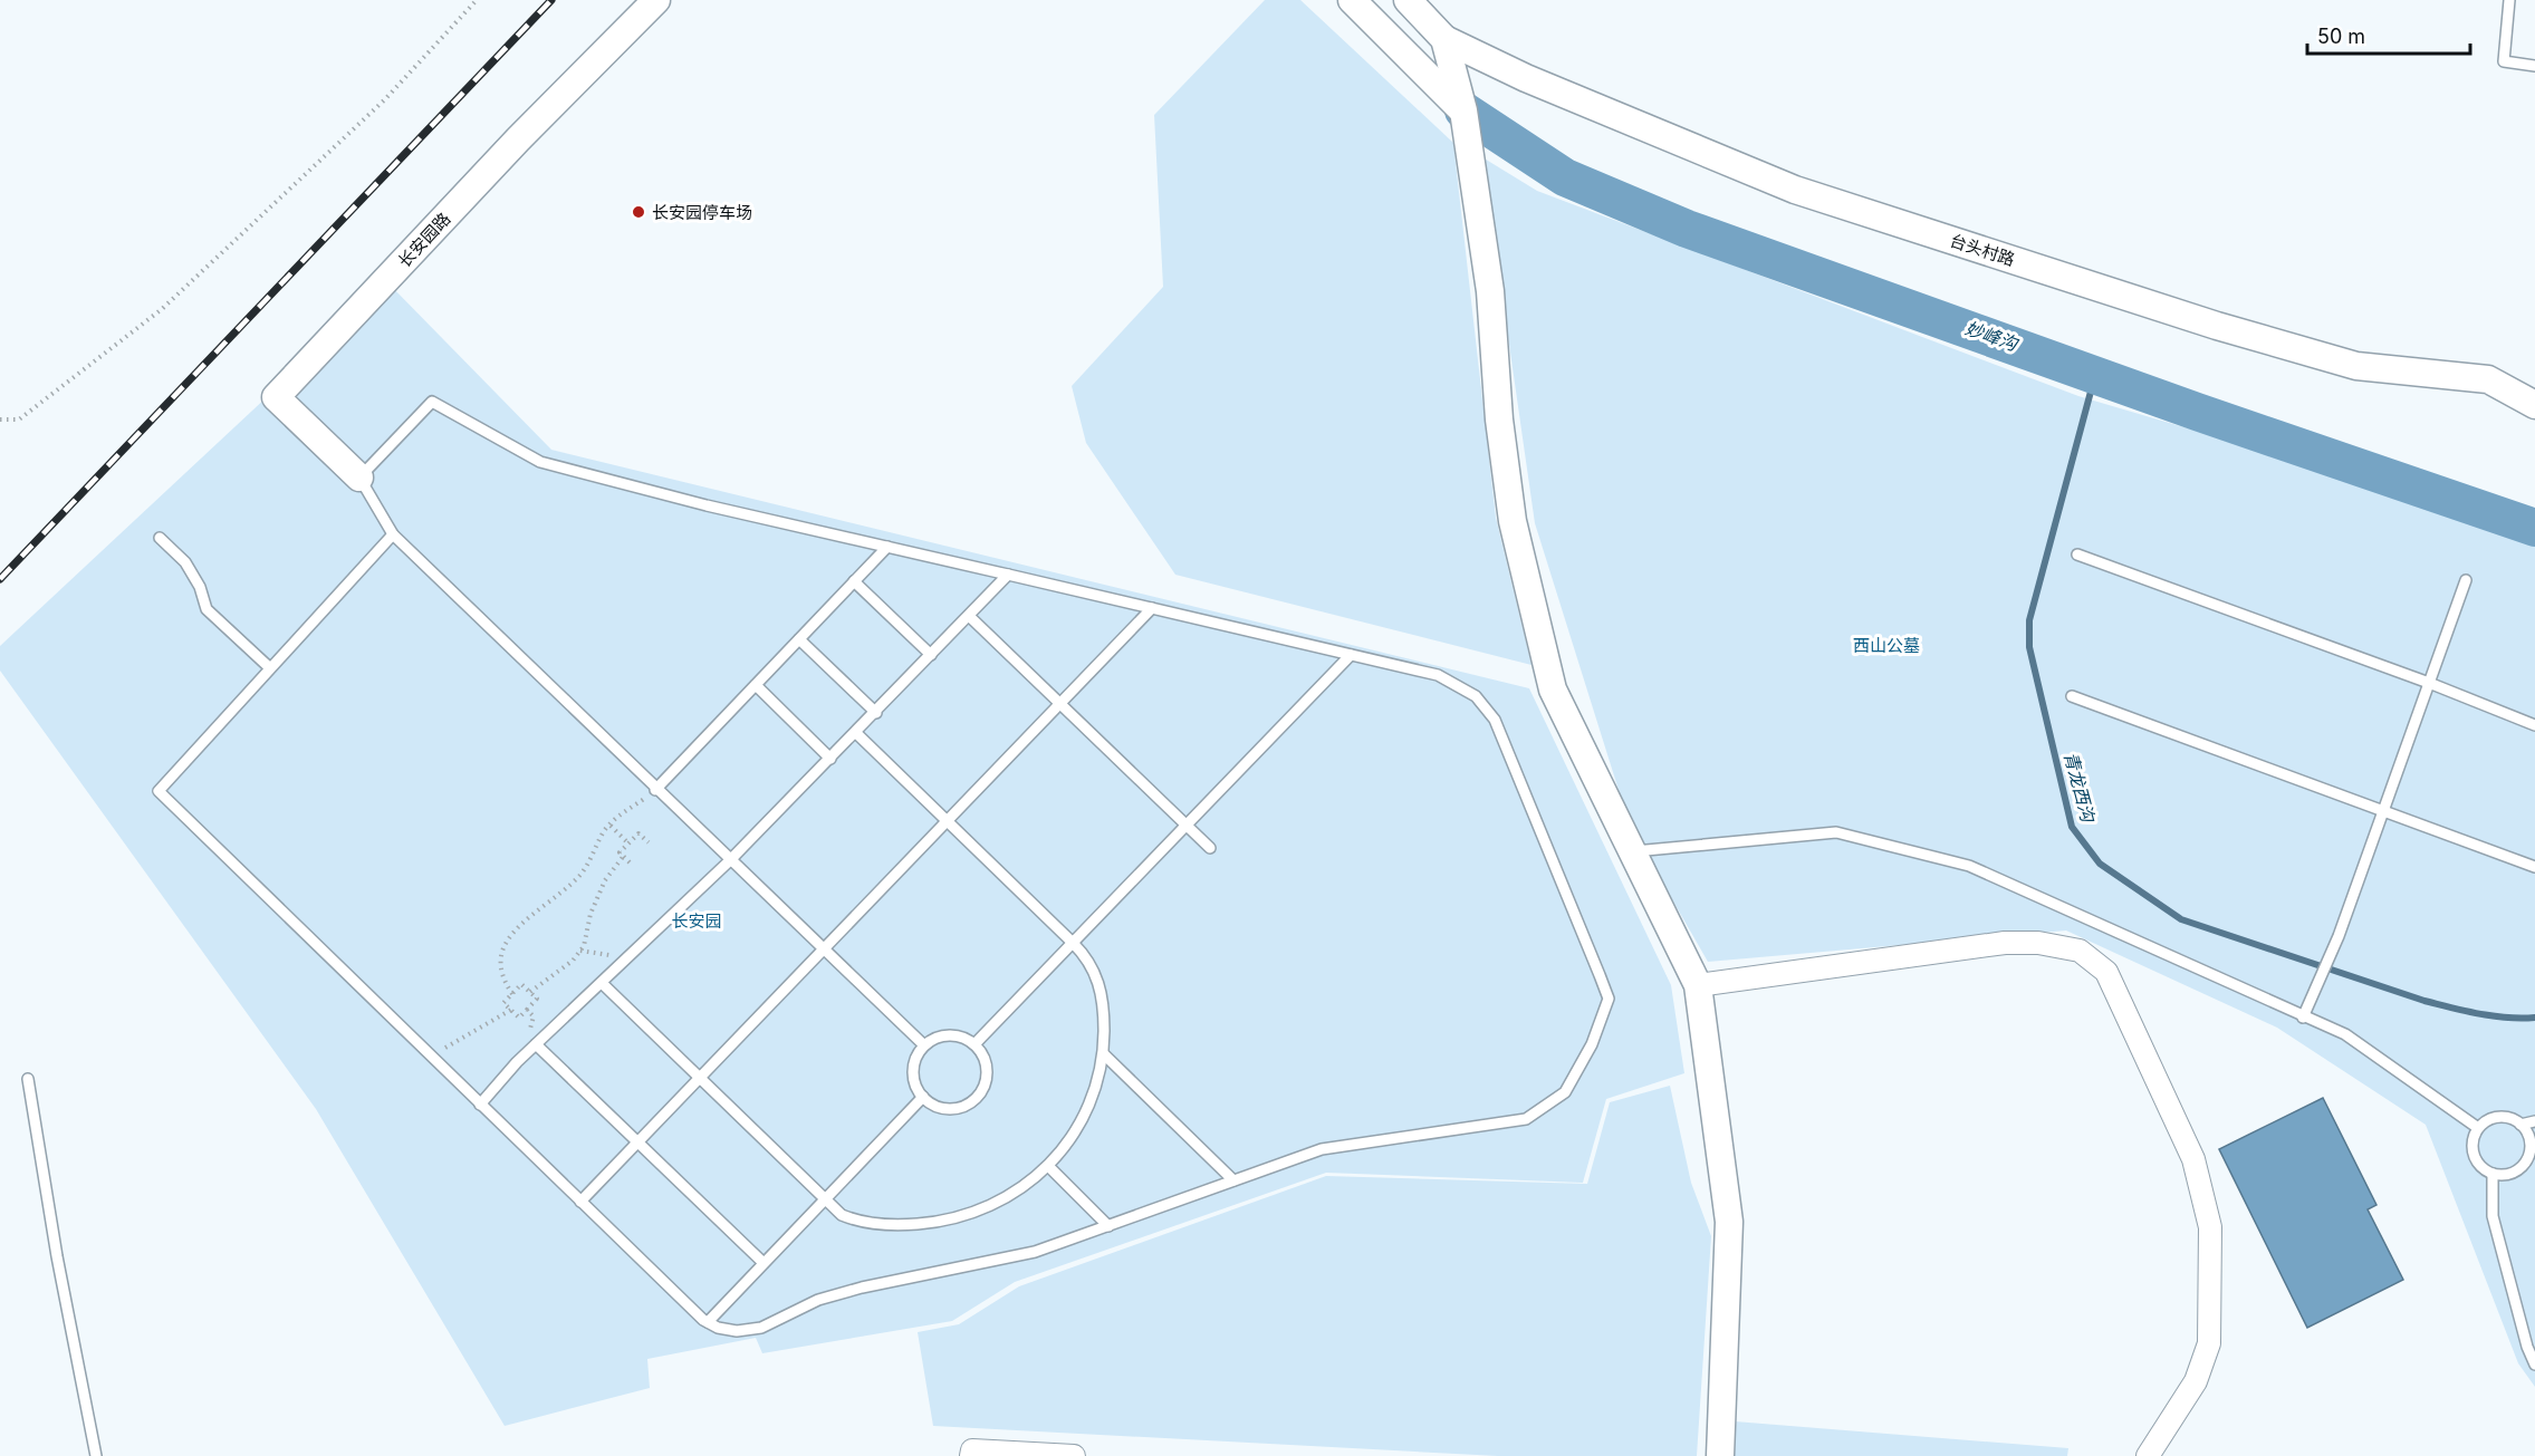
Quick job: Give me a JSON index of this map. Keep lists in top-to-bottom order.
{
  "streets": {
    "street": ["长安园路", "台头村路"]
  },
  "water": ["妙峰沟", "青龙西沟"],
  "parks": ["西山公墓", "长安园"],
  "places": ["长安园停车场"],
  "scale_bar": "50 m"
}
